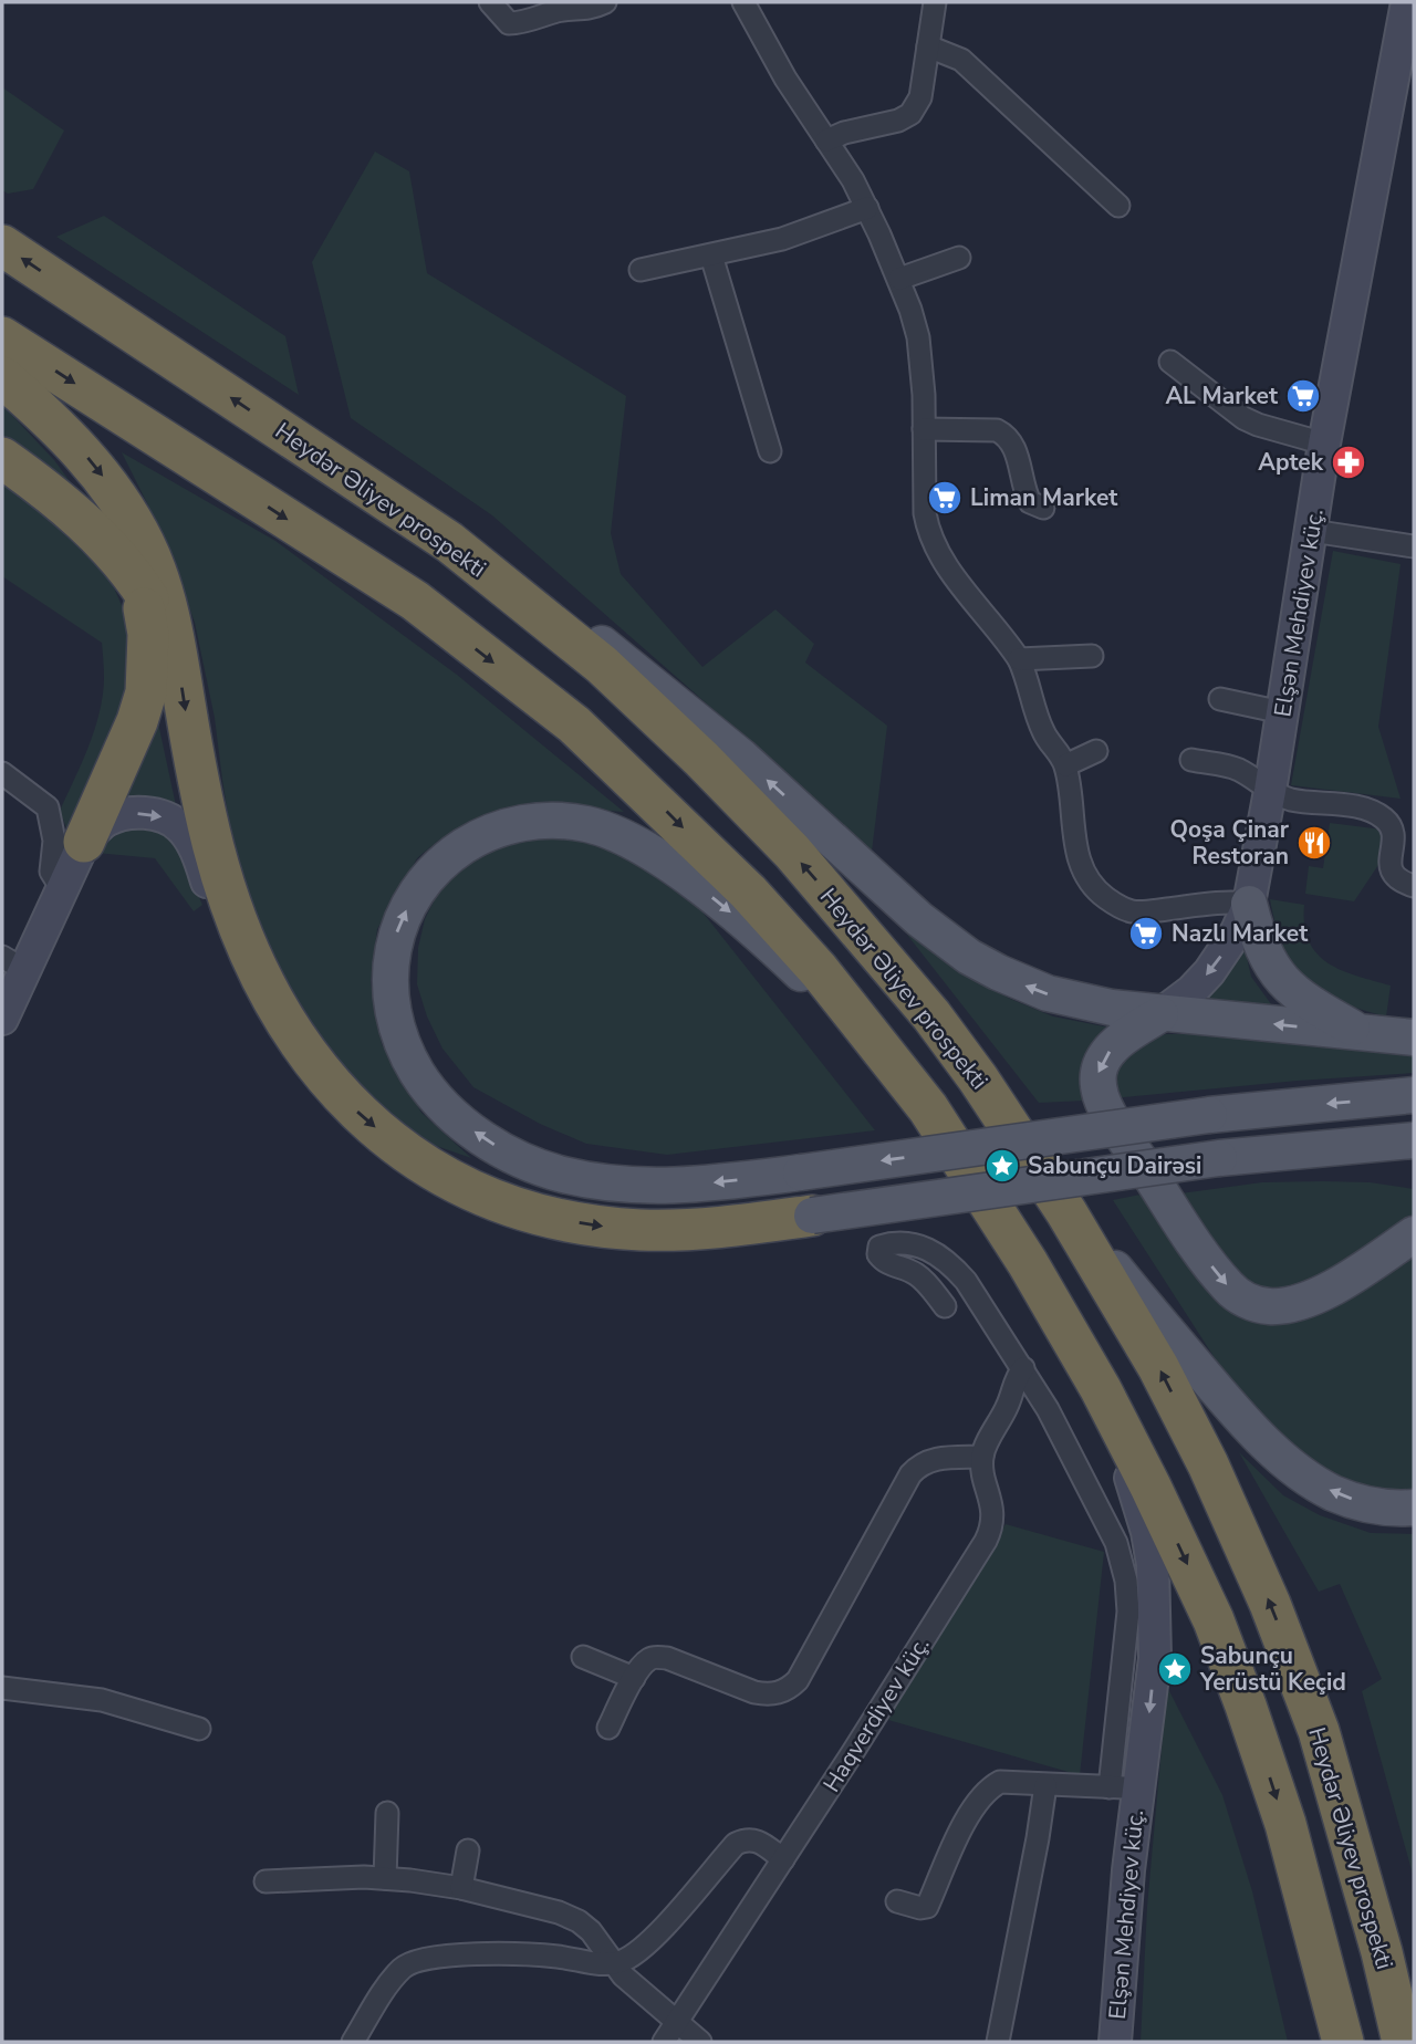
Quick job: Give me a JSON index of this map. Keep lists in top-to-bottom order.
{
  "streets": {
    "highway": ["Heydər Əliyev prospekti"],
    "street": ["Elşən Mehdiyev küç.", "Haqverdiyev küç."]
  },
  "places": {
    "supermarket": ["AL Market", "Liman Market", "Nazlı Market"],
    "pharmacy": ["Aptek"],
    "restaurant": ["Qoşa Çinar Restoran"],
    "place": ["Sabunçu Dairəsi", "Sabunçu Yerüstü Keçid"]
  }
}
